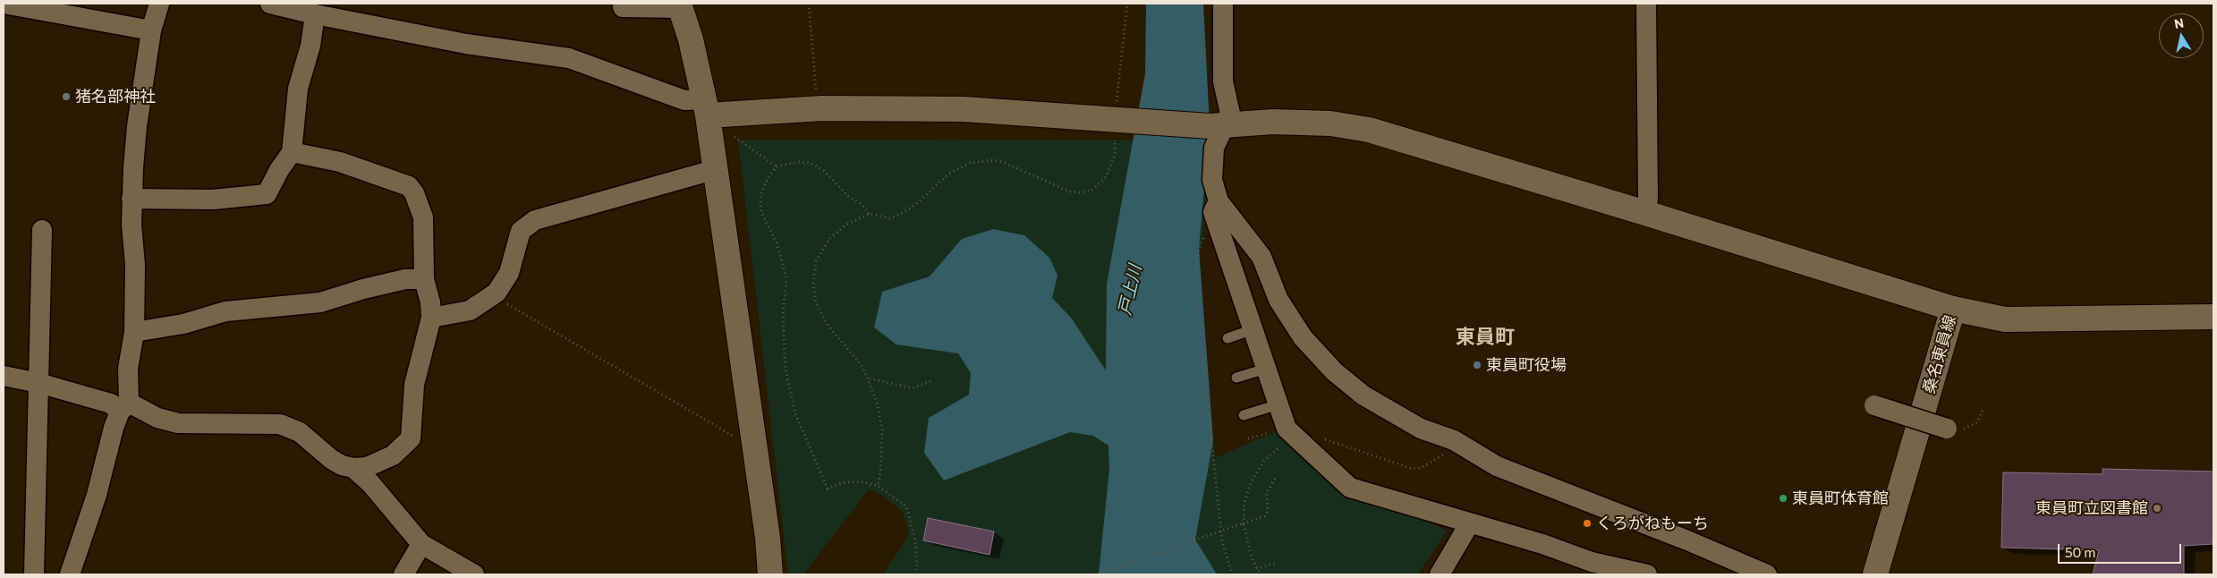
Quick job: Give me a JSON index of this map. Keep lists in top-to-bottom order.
{
  "streets": {
    "street": ["桑名東員線"]
  },
  "districts": ["東員町"],
  "water": ["戸上川"],
  "places": [
    "猪名部神社",
    "東員町役場",
    "東員町体育館",
    "東員町立図書館",
    "くろがねもーち"
  ],
  "scale_bar": "50 m",
  "north": "top"
}
